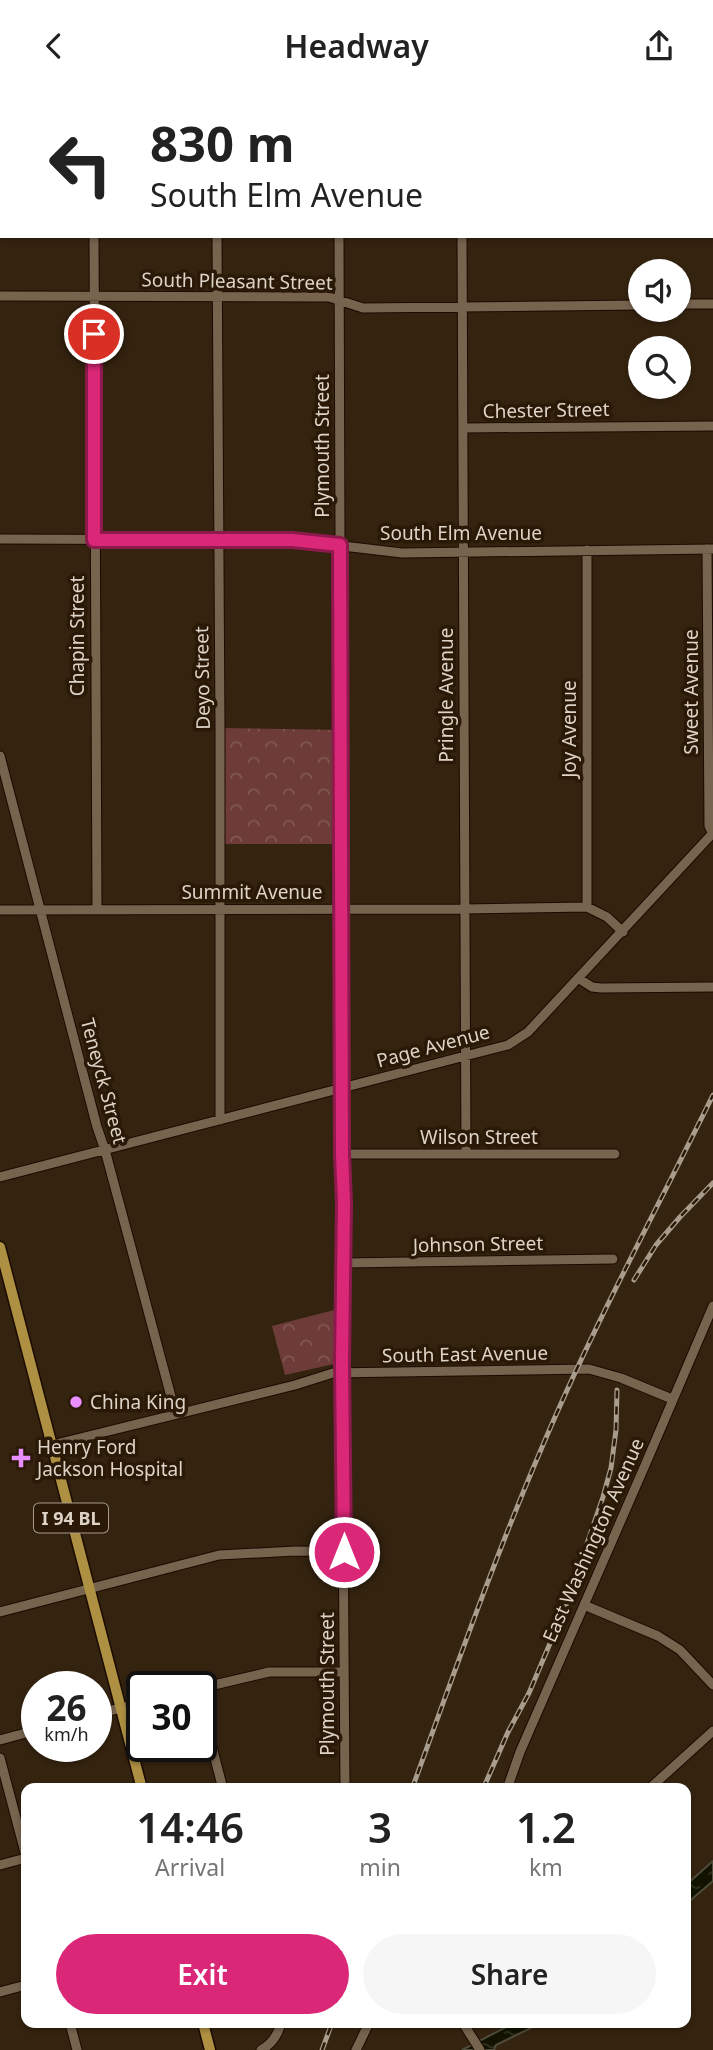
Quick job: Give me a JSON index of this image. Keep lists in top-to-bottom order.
{
  "streets": {
    "main road": ["I 94 BL"],
    "street": [
      "South Pleasant Street",
      "Chester Street",
      "Plymouth Street",
      "South Elm Avenue",
      "Chapin Street",
      "Deyo Street",
      "Sweet Avenue",
      "Pringle Avenue",
      "Joy Avenue",
      "Summit Avenue",
      "Page Avenue",
      "Teneyck Street",
      "Wilson Street",
      "Johnson Street",
      "South East Avenue",
      "East Washington Avenue"
    ]
  },
  "crossings": [
    ["South Pleasant Street", "Plymouth Street"],
    ["South Pleasant Street", "Chapin Street"],
    ["South Pleasant Street", "Deyo Street"],
    ["South Pleasant Street", "Pringle Avenue"],
    ["Chester Street", "Pringle Avenue"],
    ["Plymouth Street", "South Elm Avenue"],
    ["Plymouth Street", "Summit Avenue"],
    ["Plymouth Street", "Page Avenue"],
    ["Plymouth Street", "Wilson Street"],
    ["Plymouth Street", "Johnson Street"],
    ["Plymouth Street", "South East Avenue"],
    ["South Elm Avenue", "Chapin Street"],
    ["South Elm Avenue", "Deyo Street"],
    ["South Elm Avenue", "Sweet Avenue"],
    ["South Elm Avenue", "Pringle Avenue"],
    ["South Elm Avenue", "Joy Avenue"],
    ["Chapin Street", "Summit Avenue"],
    ["Deyo Street", "Summit Avenue"],
    ["Deyo Street", "Page Avenue"],
    ["Sweet Avenue", "Page Avenue"],
    ["Pringle Avenue", "Summit Avenue"],
    ["Pringle Avenue", "Page Avenue"],
    ["Pringle Avenue", "Wilson Street"],
    ["Joy Avenue", "Summit Avenue"],
    ["Summit Avenue", "Teneyck Street"],
    ["Page Avenue", "Teneyck Street"],
    ["Teneyck Street", "South East Avenue"],
    ["South East Avenue", "I 94 BL"],
    ["South East Avenue", "East Washington Avenue"]
  ],
  "places": {
    "other": ["China King"],
    "health": ["Henry Ford Jackson Hospital"]
  },
  "page": {
    "header": "Headway",
    "turn": ["830 m", "South Elm Avenue"],
    "speed": "26 km/h",
    "limit": "30",
    "eta": [
      "14:46",
      "Arrival",
      "3",
      "min",
      "1.2",
      "km"
    ],
    "buttons": ["Exit", "Share"]
  }
}
